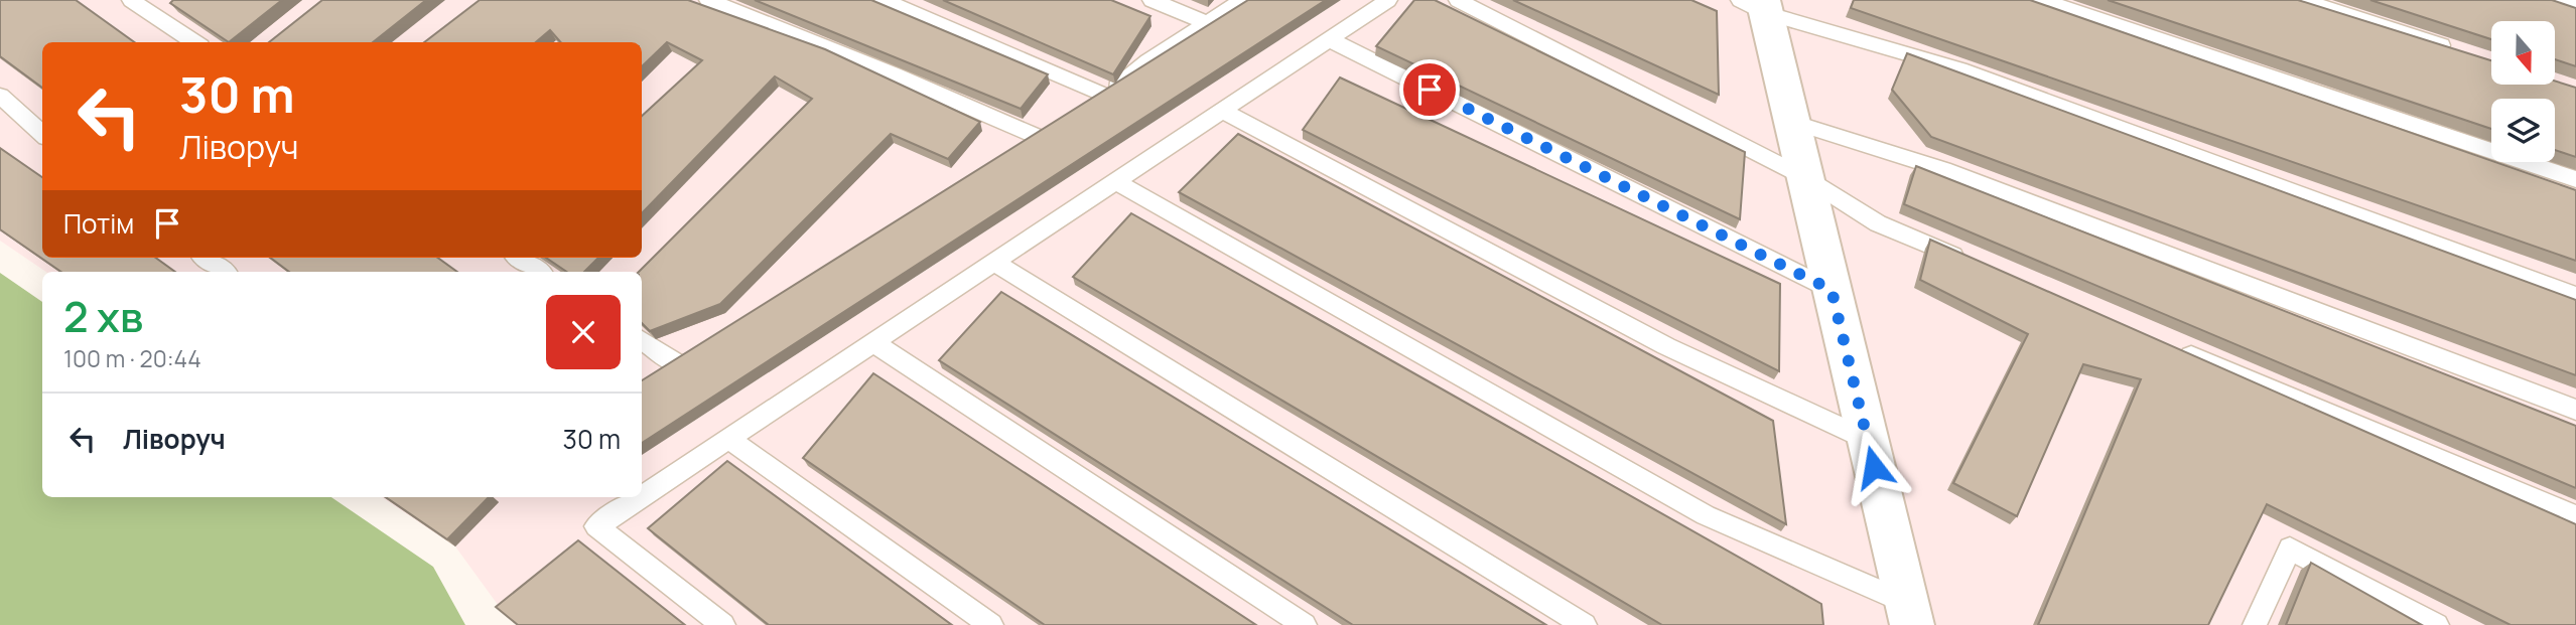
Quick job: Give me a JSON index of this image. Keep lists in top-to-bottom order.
{
  "north": "bottom",
  "page": {
    "turn": ["30 m", "Ліворуч"],
    "then": "Потім",
    "heading": ["2 хв", "100 m · 20:44"],
    "list": [
      {
        "name": "Ліворуч",
        "value": "30 m"
      }
    ]
  }
}
